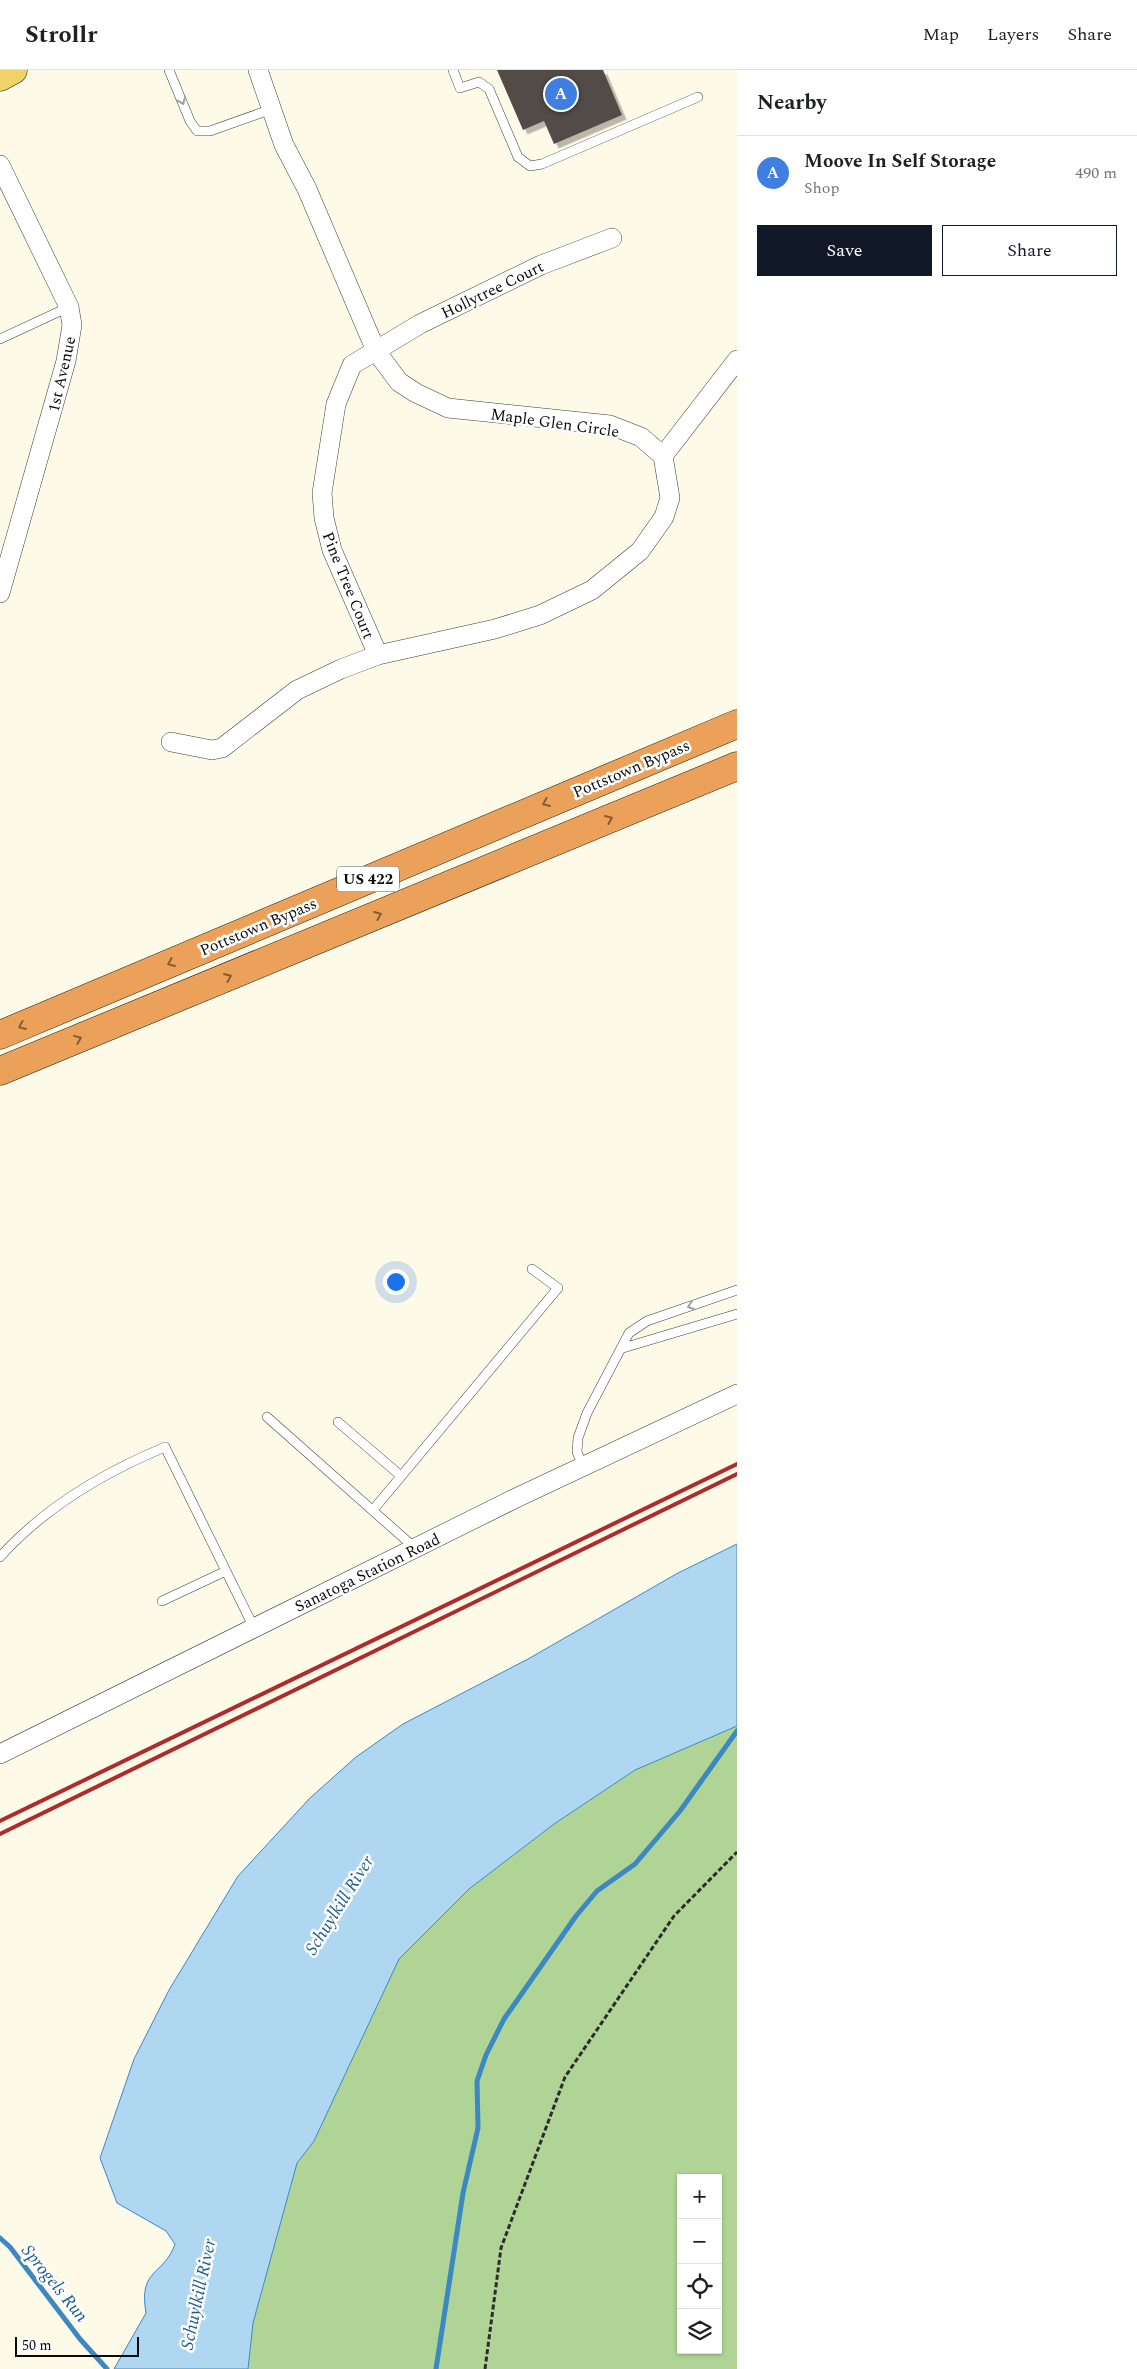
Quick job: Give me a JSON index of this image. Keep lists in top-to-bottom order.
{
  "streets": {
    "highway": ["Pottstown Bypass", "US 422"],
    "street": [
      "Hollytree Court",
      "1st Avenue",
      "Maple Glen Circle",
      "Pine Tree Court",
      "Sanatoga Station Road"
    ]
  },
  "crossings": [
    ["Hollytree Court", "Maple Glen Circle"],
    ["Hollytree Court", "Pine Tree Court"],
    ["Maple Glen Circle", "Pine Tree Court"]
  ],
  "water": ["Schuylkill River", "Sprogels Run"],
  "scale_bar": "50 m",
  "page": {
    "header": "Strollr",
    "nav": ["Map", "Layers", "Share"],
    "heading": "Nearby",
    "pins": "A",
    "list": [
      {
        "mark": "A",
        "name": "Moove In Self Storage",
        "note": "Shop",
        "value": "490 m"
      }
    ],
    "buttons": ["Save", "Share"],
    "map_buttons": ["+", "−"],
    "scale": "50 m"
  }
}
